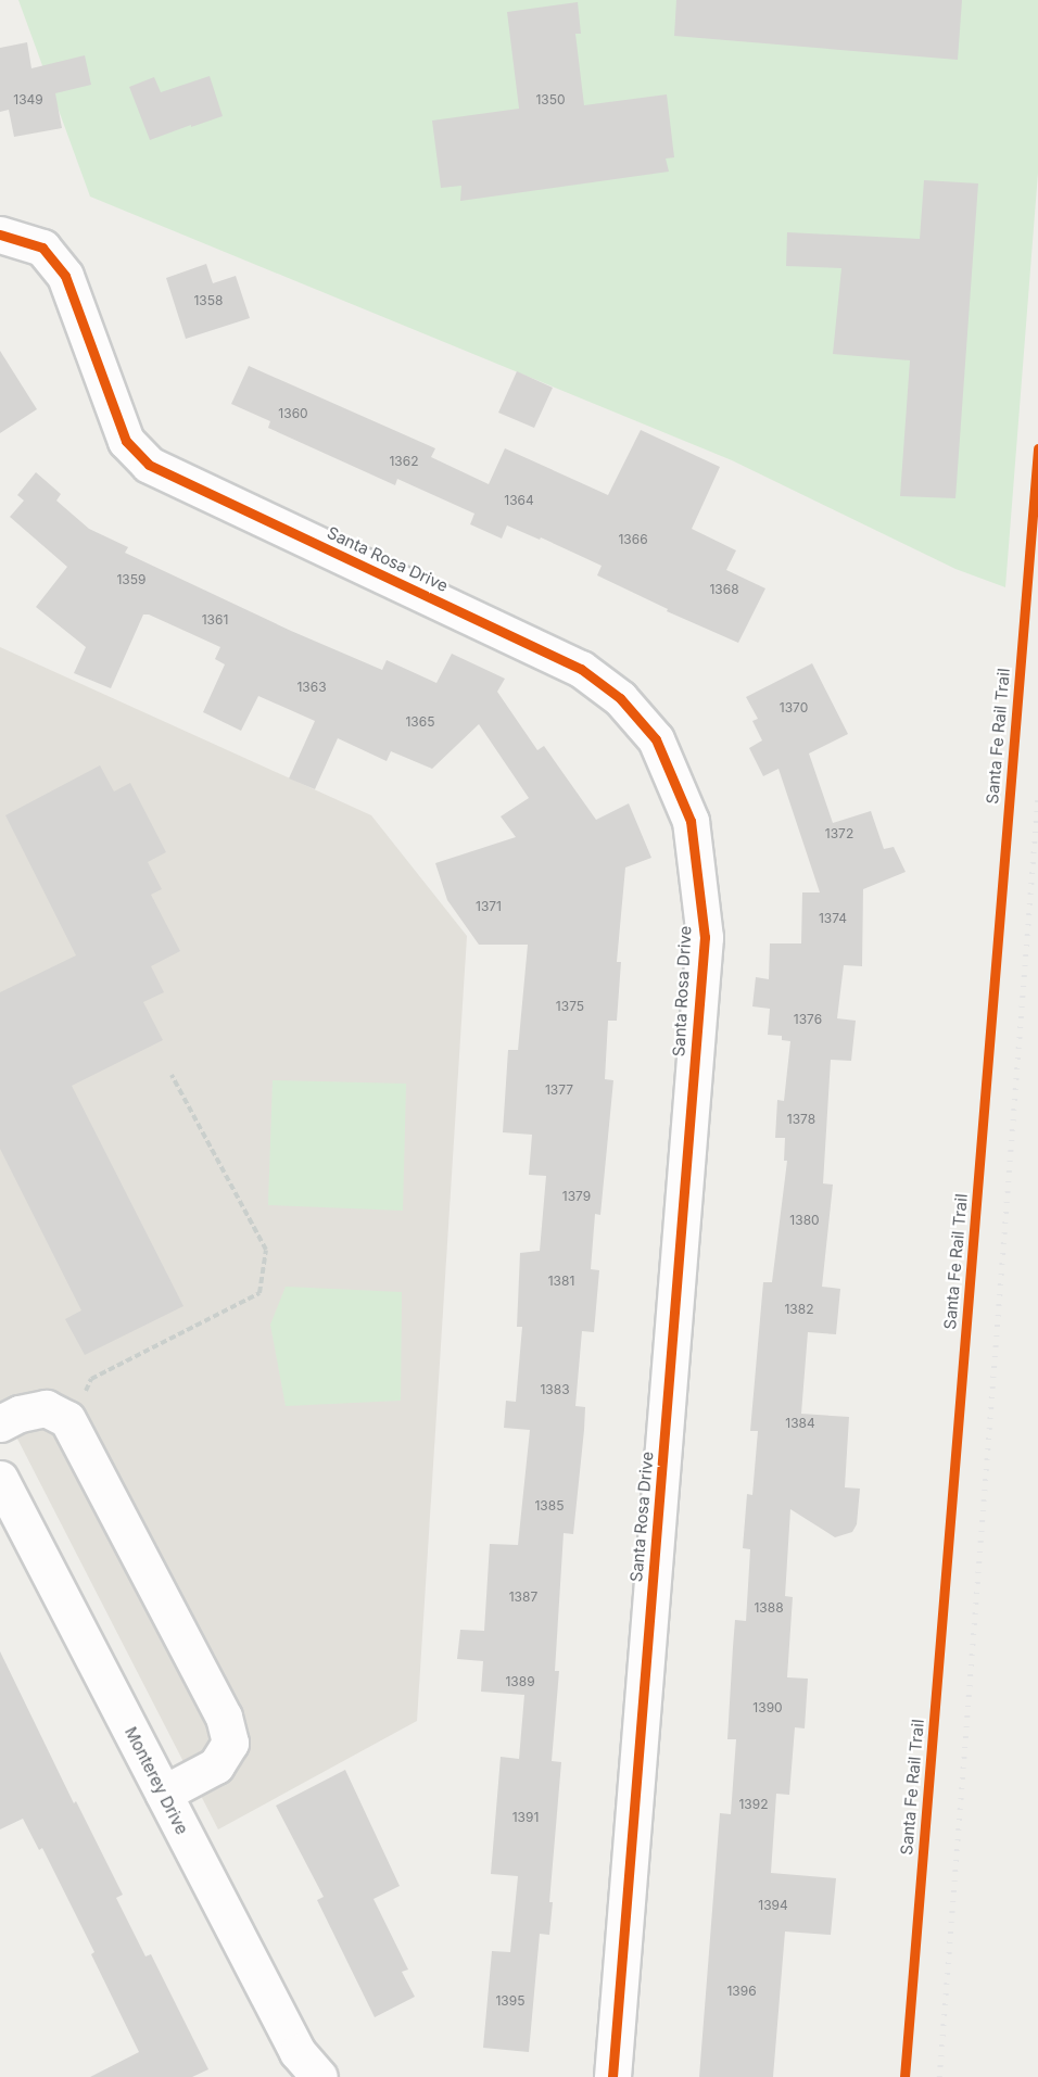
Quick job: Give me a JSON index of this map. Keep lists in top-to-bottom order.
{
  "streets": {
    "street": ["Santa Rosa Drive", "Monterey Drive"],
    "cycle path": ["Santa Fe Rail Trail"]
  },
  "house_numbers": [
    "1349",
    "1350",
    "1358",
    "1360",
    "1362",
    "1364",
    "1366",
    "1359",
    "1368",
    "1361",
    "1363",
    "1370",
    "1365",
    "1372",
    "1371",
    "1374",
    "1375",
    "1376",
    "1377",
    "1378",
    "1379",
    "1380",
    "1381",
    "1382",
    "1383",
    "1384",
    "1385",
    "1387",
    "1388",
    "1389",
    "1390",
    "1392",
    "1391",
    "1394",
    "1396",
    "1395"
  ]
}
